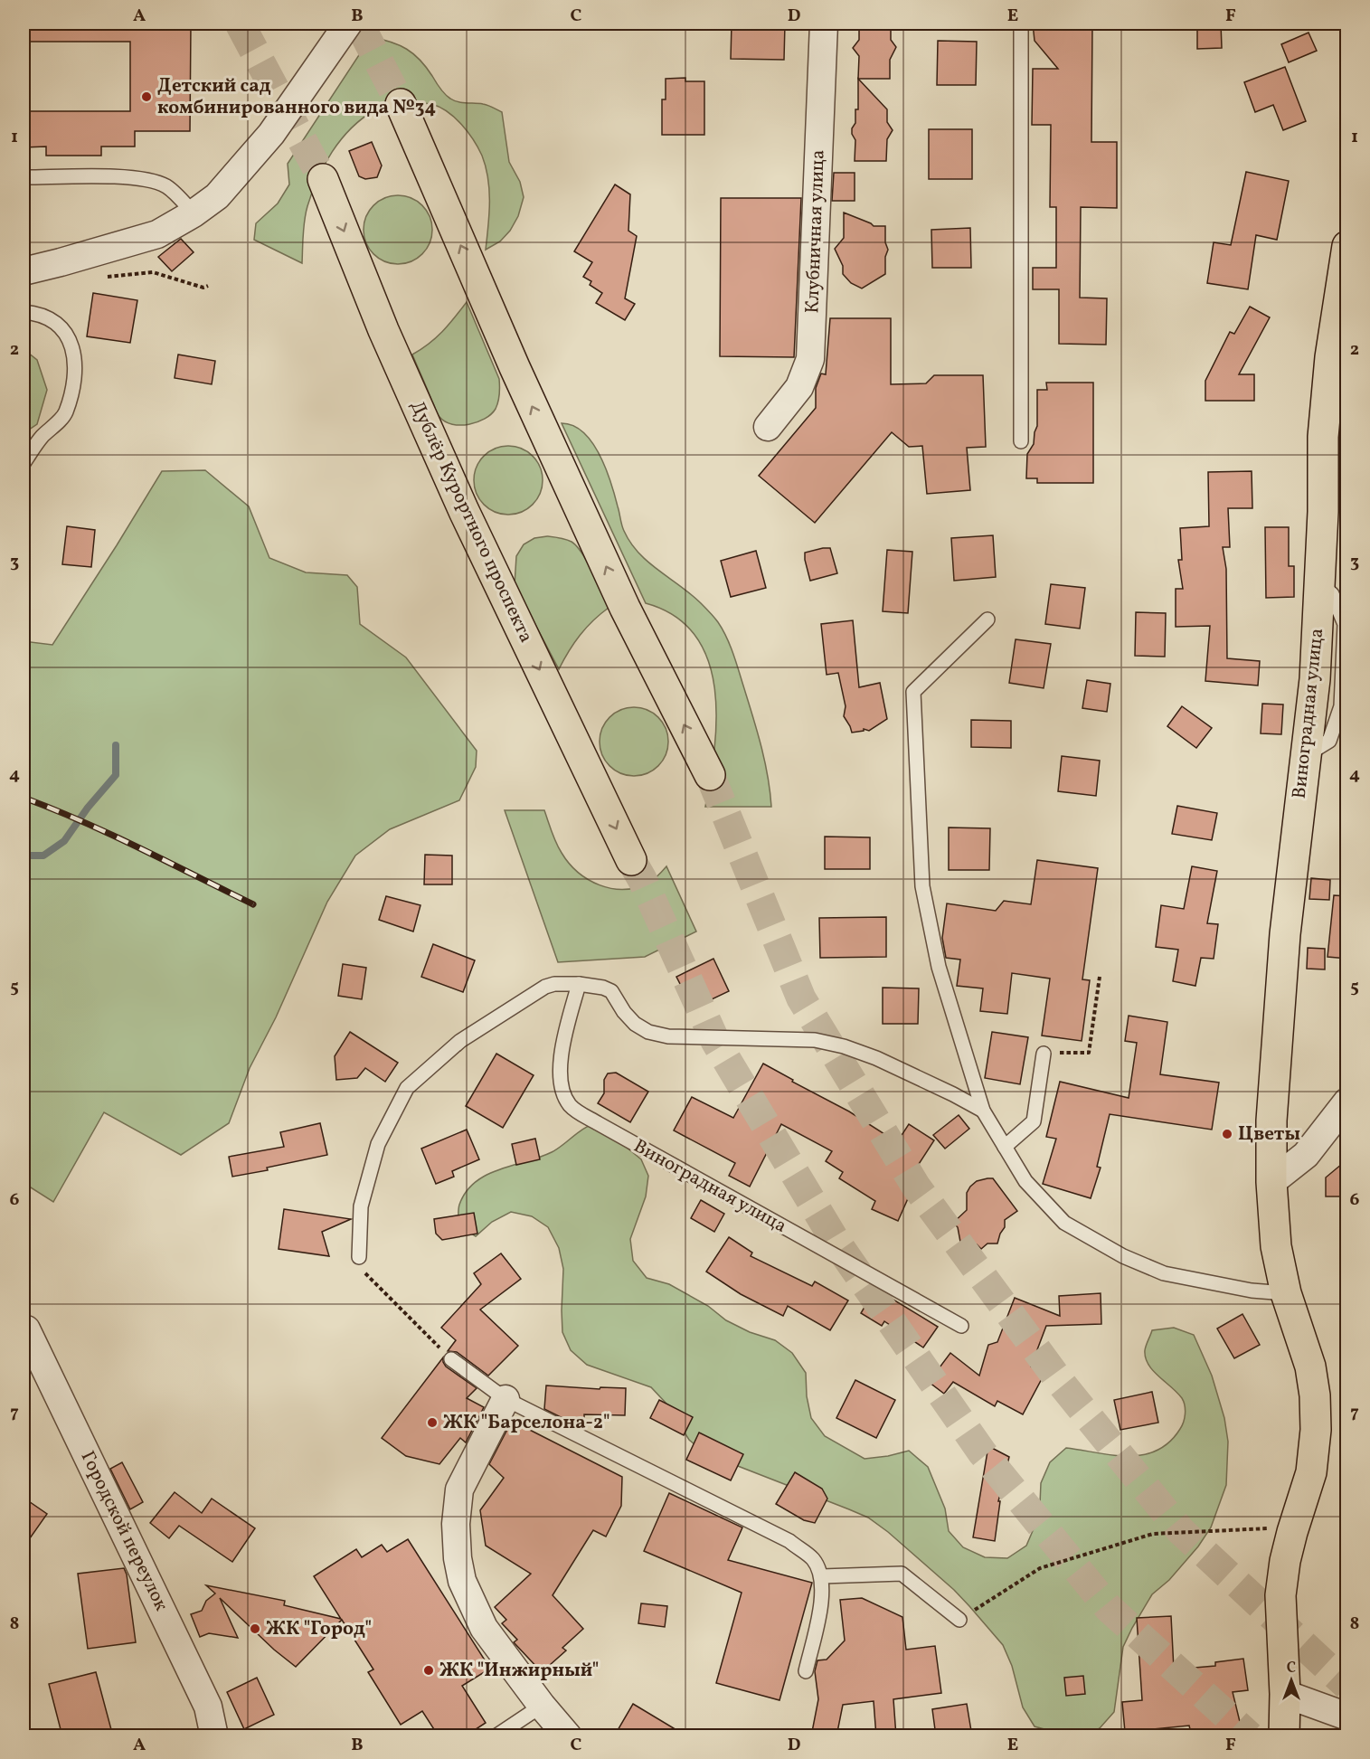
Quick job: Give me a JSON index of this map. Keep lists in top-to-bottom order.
{
  "streets": {
    "main road": ["Дублёр Курортного проспекта", "Виноградная улица"],
    "street": ["Клубничная улица", "Городской переулок"]
  },
  "places": [
    "Детский сад комбинированного вида №34",
    "Цветы",
    "ЖК \"Барселона-2\"",
    "ЖК \"Город\"",
    "ЖК \"Инжирный\""
  ],
  "north": "top",
  "grid": {
    "columns": [
      "A",
      "B",
      "C",
      "D",
      "E",
      "F"
    ],
    "rows": [
      "1",
      "2",
      "3",
      "4",
      "5",
      "6",
      "7",
      "8"
    ]
  }
}
